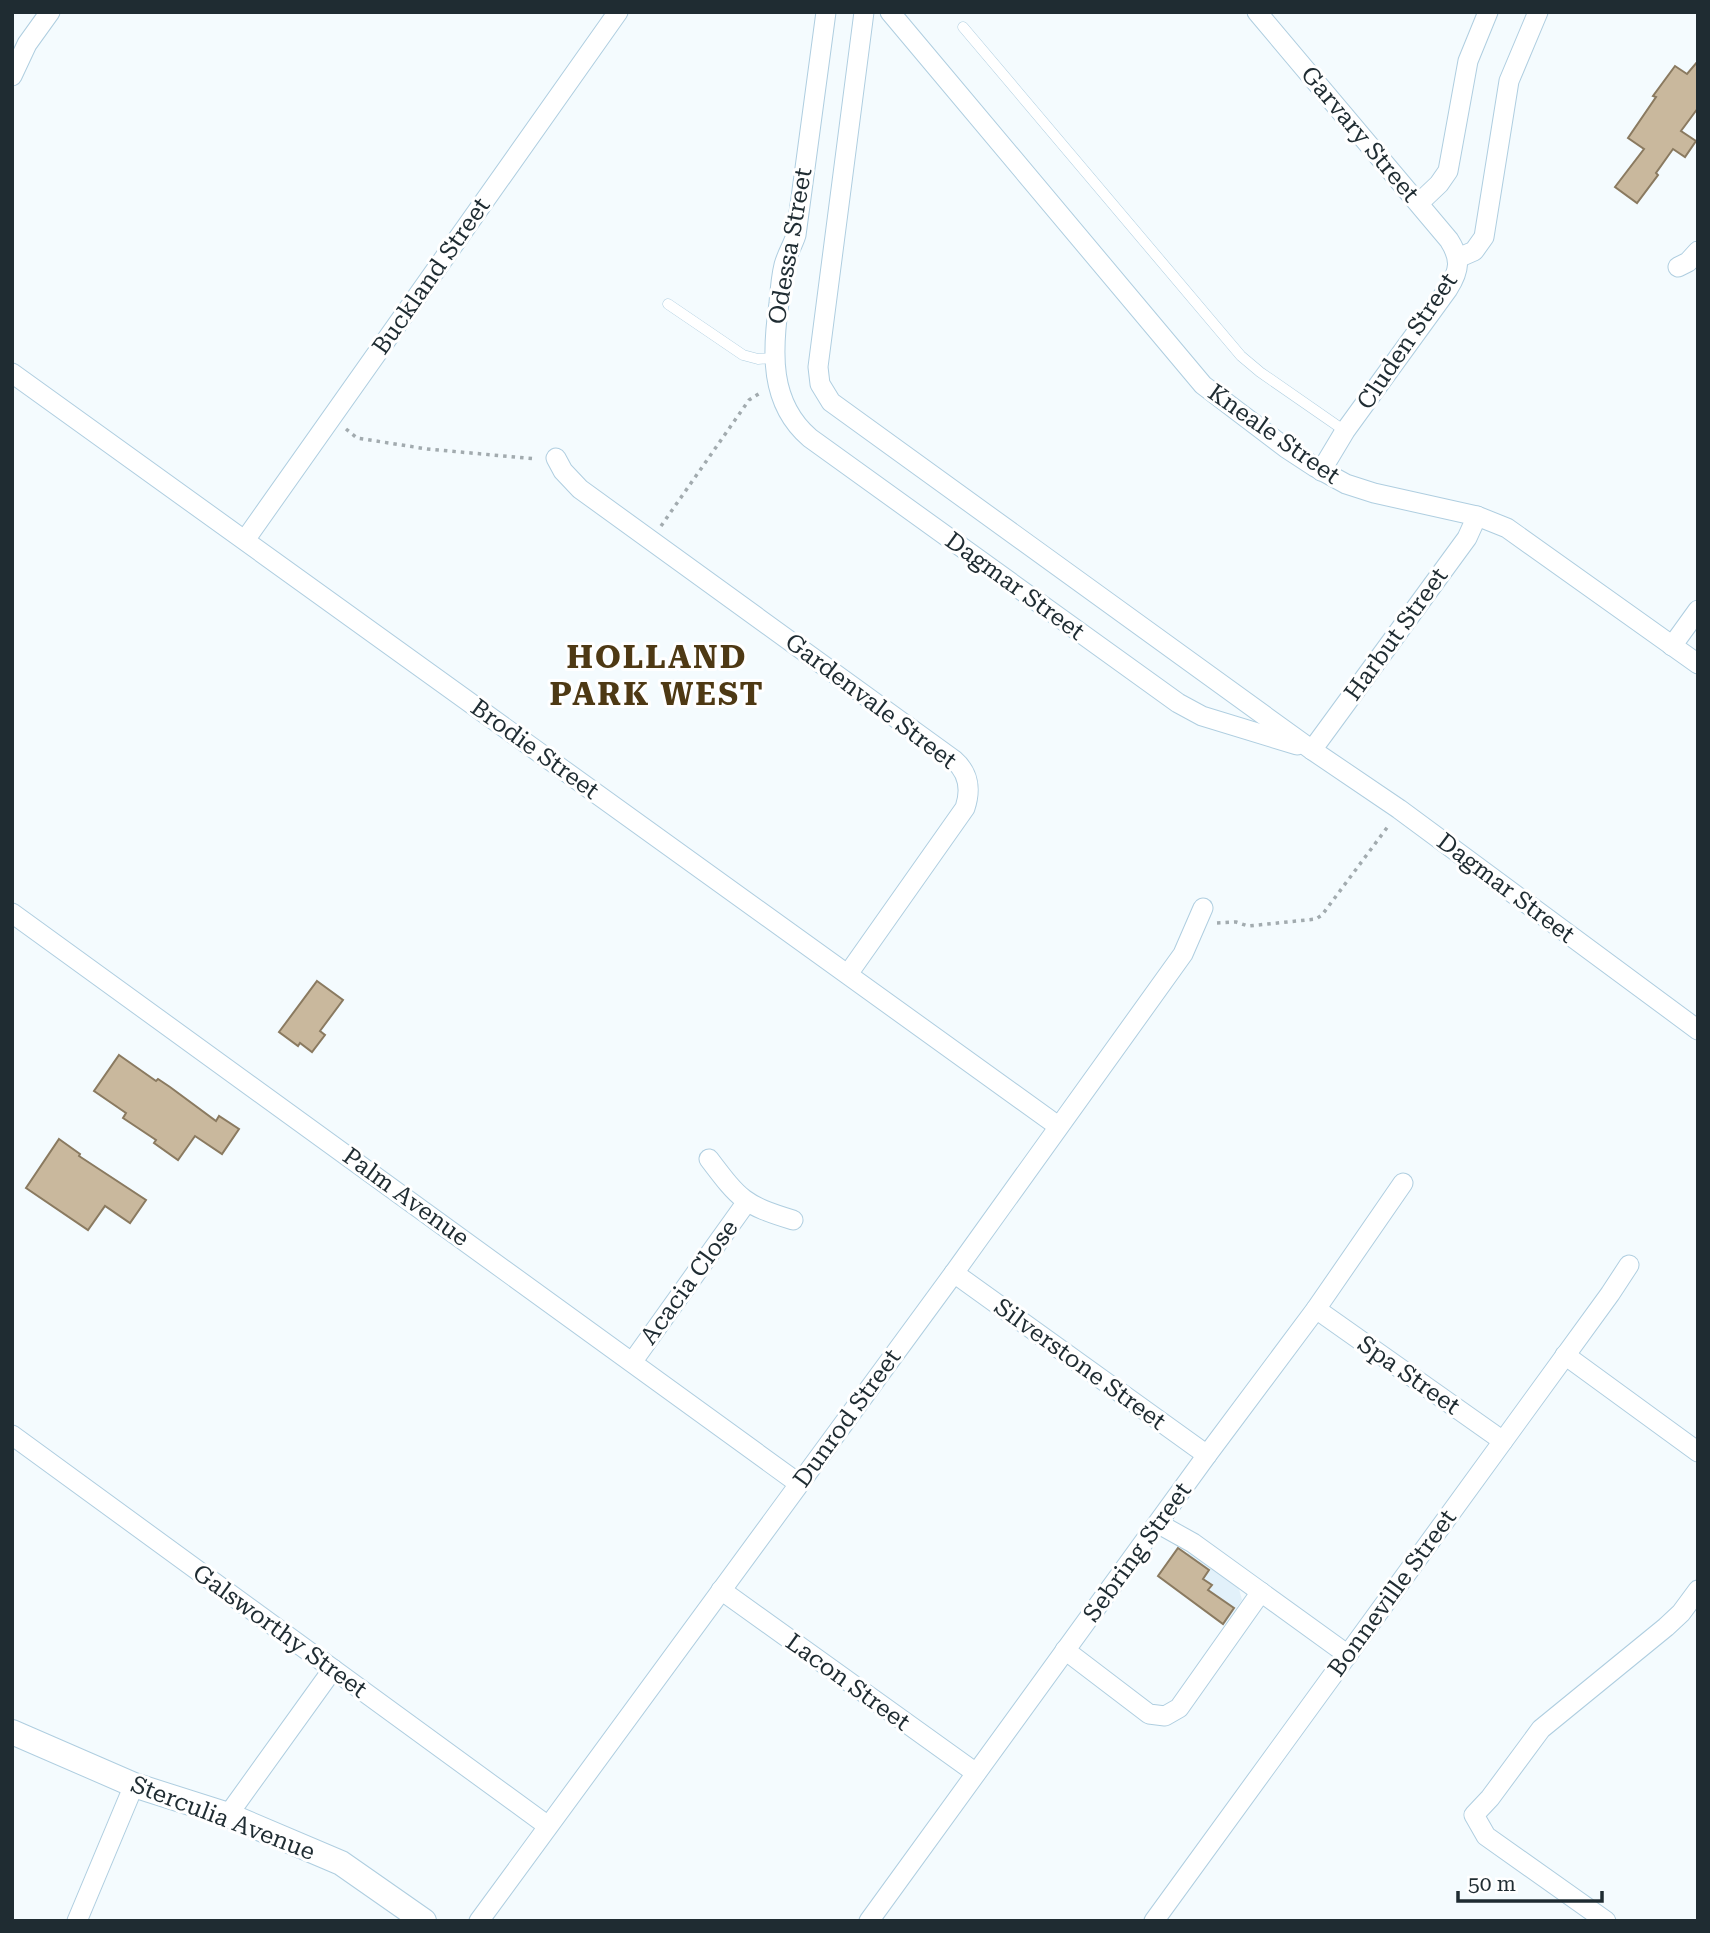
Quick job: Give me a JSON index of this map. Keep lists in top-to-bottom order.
{
  "streets": {
    "street": [
      "Garvary Street",
      "Odessa Street",
      "Buckland Street",
      "Cluden Street",
      "Kneale Street",
      "Dagmar Street",
      "Harbut Street",
      "Gardenvale Street",
      "Brodie Street",
      "Palm Avenue",
      "Acacia Close",
      "Silverstone Street",
      "Spa Street",
      "Dunrod Street",
      "Sebring Street",
      "Bonneville Street",
      "Galsworthy Street",
      "Lacon Street",
      "Sterculia Avenue"
    ]
  },
  "crossings": [
    ["Garvary Street", "Cluden Street"],
    ["Odessa Street", "Dagmar Street"],
    ["Buckland Street", "Brodie Street"],
    ["Cluden Street", "Kneale Street"],
    ["Kneale Street", "Harbut Street"],
    ["Dagmar Street", "Harbut Street"],
    ["Gardenvale Street", "Brodie Street"],
    ["Brodie Street", "Dunrod Street"],
    ["Palm Avenue", "Acacia Close"],
    ["Palm Avenue", "Dunrod Street"],
    ["Silverstone Street", "Dunrod Street"],
    ["Silverstone Street", "Sebring Street"],
    ["Spa Street", "Sebring Street"],
    ["Spa Street", "Bonneville Street"],
    ["Dunrod Street", "Galsworthy Street"],
    ["Dunrod Street", "Lacon Street"],
    ["Sebring Street", "Lacon Street"]
  ],
  "districts": ["HOLLAND PARK WEST"],
  "scale_bar": "50 m"
}
